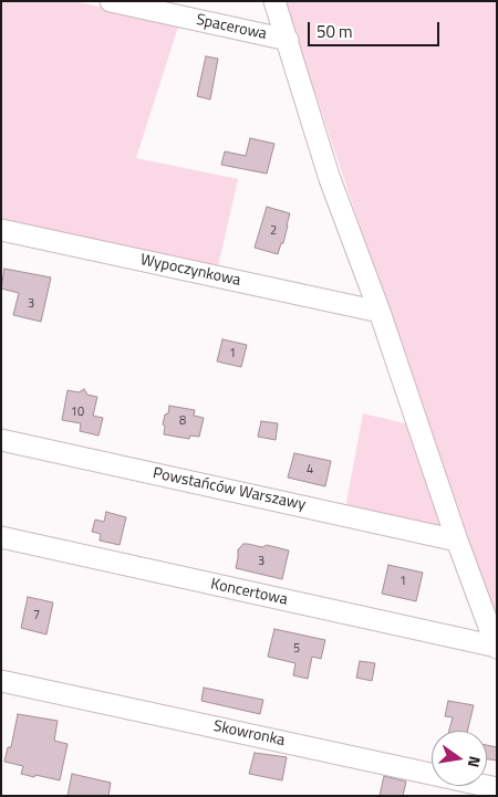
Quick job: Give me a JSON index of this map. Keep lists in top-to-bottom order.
{
  "streets": {
    "street": [
      "Spacerowa",
      "Wypoczynkowa",
      "Powstańców Warszawy",
      "Koncertowa",
      "Skowronka"
    ]
  },
  "house_numbers": [
    "2",
    "3",
    "1",
    "10",
    "8",
    "4",
    "3",
    "1",
    "7",
    "5"
  ],
  "scale_bar": "50 m",
  "north": "right"
}
